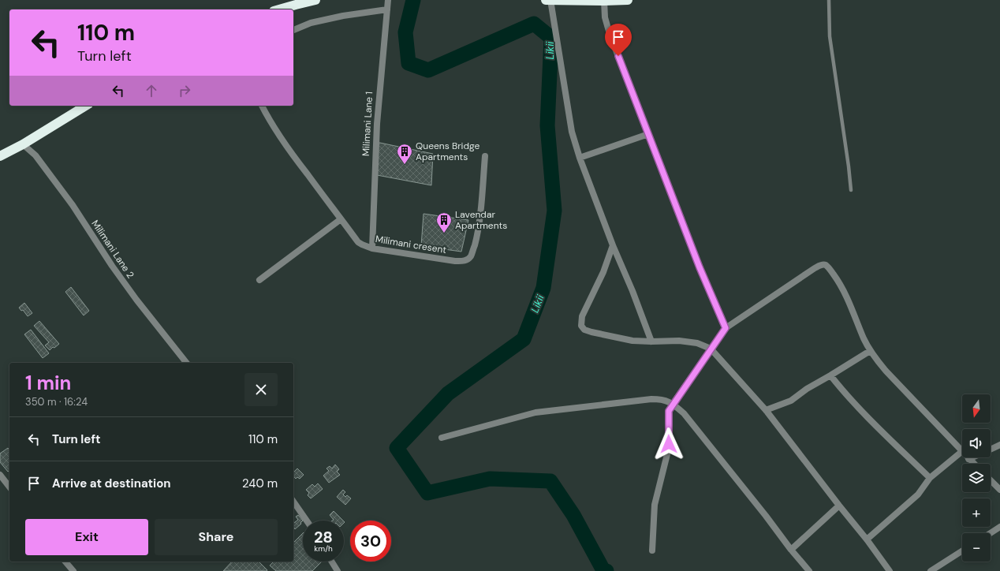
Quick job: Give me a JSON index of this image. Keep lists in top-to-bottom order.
{
  "streets": {
    "street": ["Milimani Lane 1", "Milimani cresent", "Milimani Lane 2"]
  },
  "crossings": [
    ["Milimani Lane 1", "Milimani cresent"]
  ],
  "water": ["Likii"],
  "places": {
    "building": ["Queens Bridge Apartments", "Lavendar Apartments"]
  },
  "north": "bottom",
  "page": {
    "turn": ["110 m", "Turn left"],
    "heading": ["1 min", "350 m · 16:24"],
    "map_buttons": ["+", "−"],
    "list": [
      {
        "name": "Turn left",
        "value": "110 m"
      },
      {
        "name": "Arrive at destination",
        "value": "240 m"
      }
    ],
    "buttons": ["Exit", "Share"],
    "speed": "28 km/h",
    "limit": "30"
  }
}
